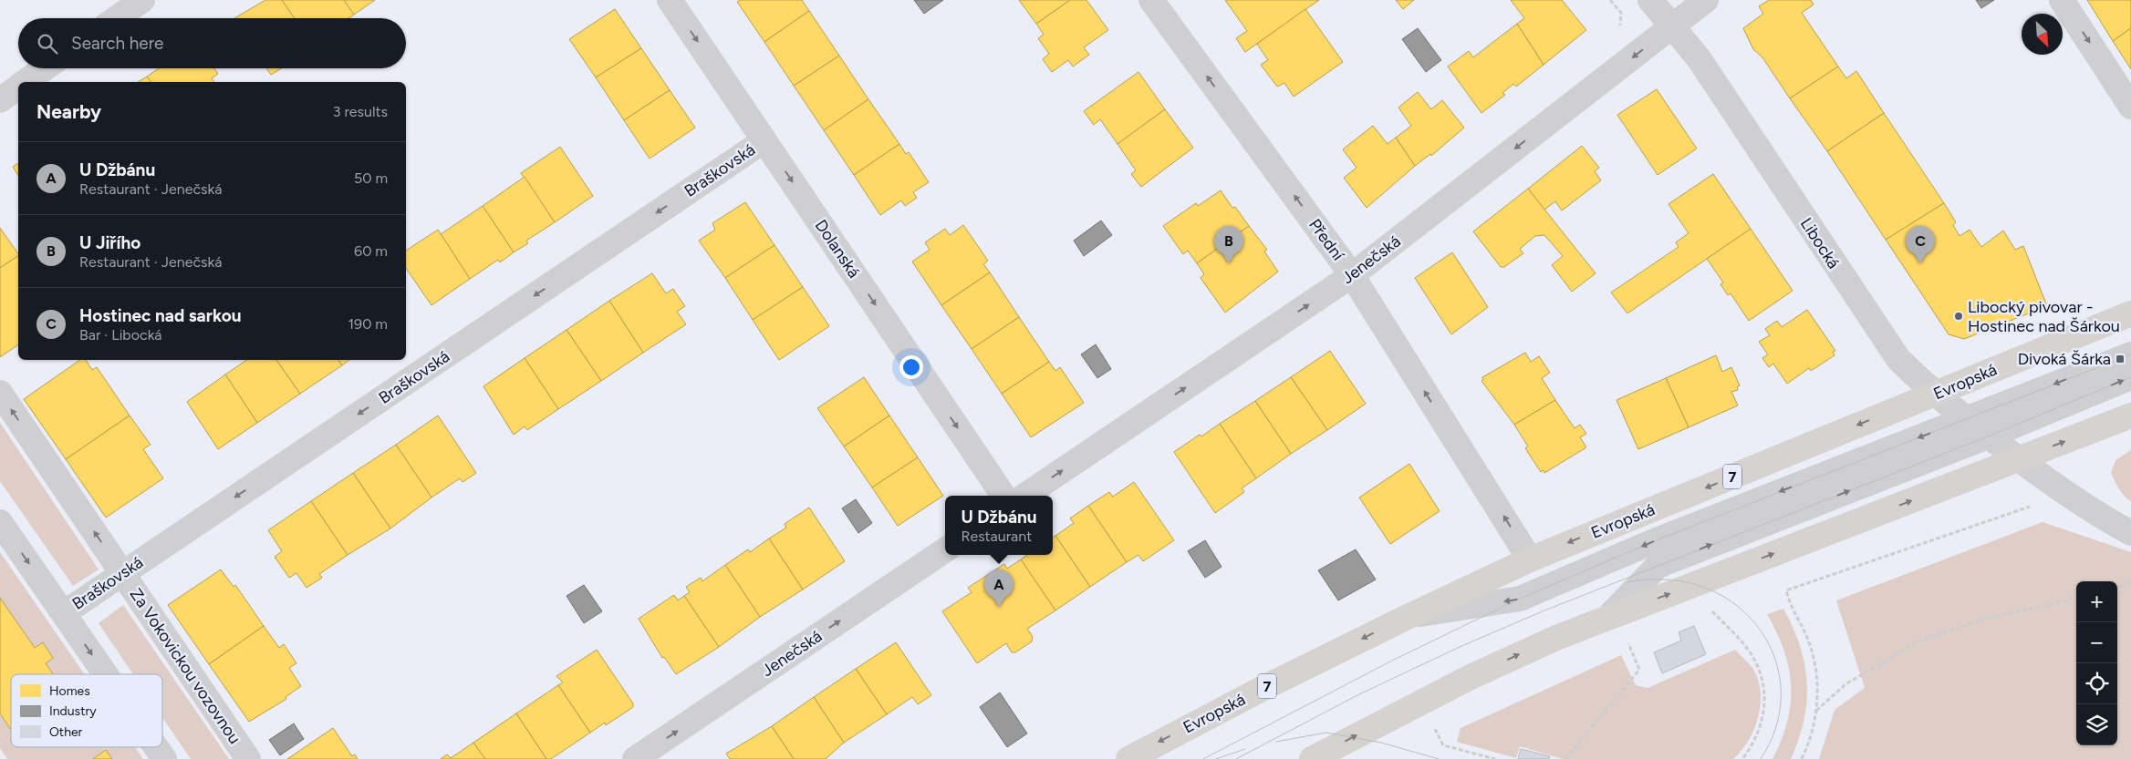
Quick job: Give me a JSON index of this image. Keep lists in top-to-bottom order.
{
  "streets": {
    "main road": ["Evropská", "7"],
    "street": [
      "Braškovská",
      "Přední",
      "Libocká",
      "Dolanská",
      "Jenečská",
      "Za Vokovickou vozovnou"
    ]
  },
  "crossings": [
    ["Braškovská", "Dolanská"],
    ["Braškovská", "Za Vokovickou vozovnou"],
    ["Přední", "Jenečská"],
    ["Přední", "Evropská"],
    ["Libocká", "Jenečská"],
    ["Libocká", "Evropská"]
  ],
  "one_way": ["Braškovská", "Přední", "Dolanská"],
  "places": {
    "other": ["Libocký pivovar - Hostinec nad Šárkou"],
    "transit": ["Divoká Šárka"]
  },
  "legend": ["Homes", "Industry", "Other"],
  "north": "bottom right",
  "page": {
    "search": "Search here",
    "heading": ["Nearby", "3 results"],
    "list": [
      {
        "mark": "A",
        "name": "U Džbánu",
        "note": "Restaurant · Jenečská",
        "value": "50 m"
      },
      {
        "mark": "B",
        "name": "U Jiřího",
        "note": "Restaurant · Jenečská",
        "value": "60 m"
      },
      {
        "mark": "C",
        "name": "Hostinec nad sarkou",
        "note": "Bar · Libocká",
        "value": "190 m"
      }
    ],
    "pins": ["B", "C", "A"],
    "popup": ["U Džbánu", "Restaurant"],
    "map_buttons": ["+", "−"]
  }
}
